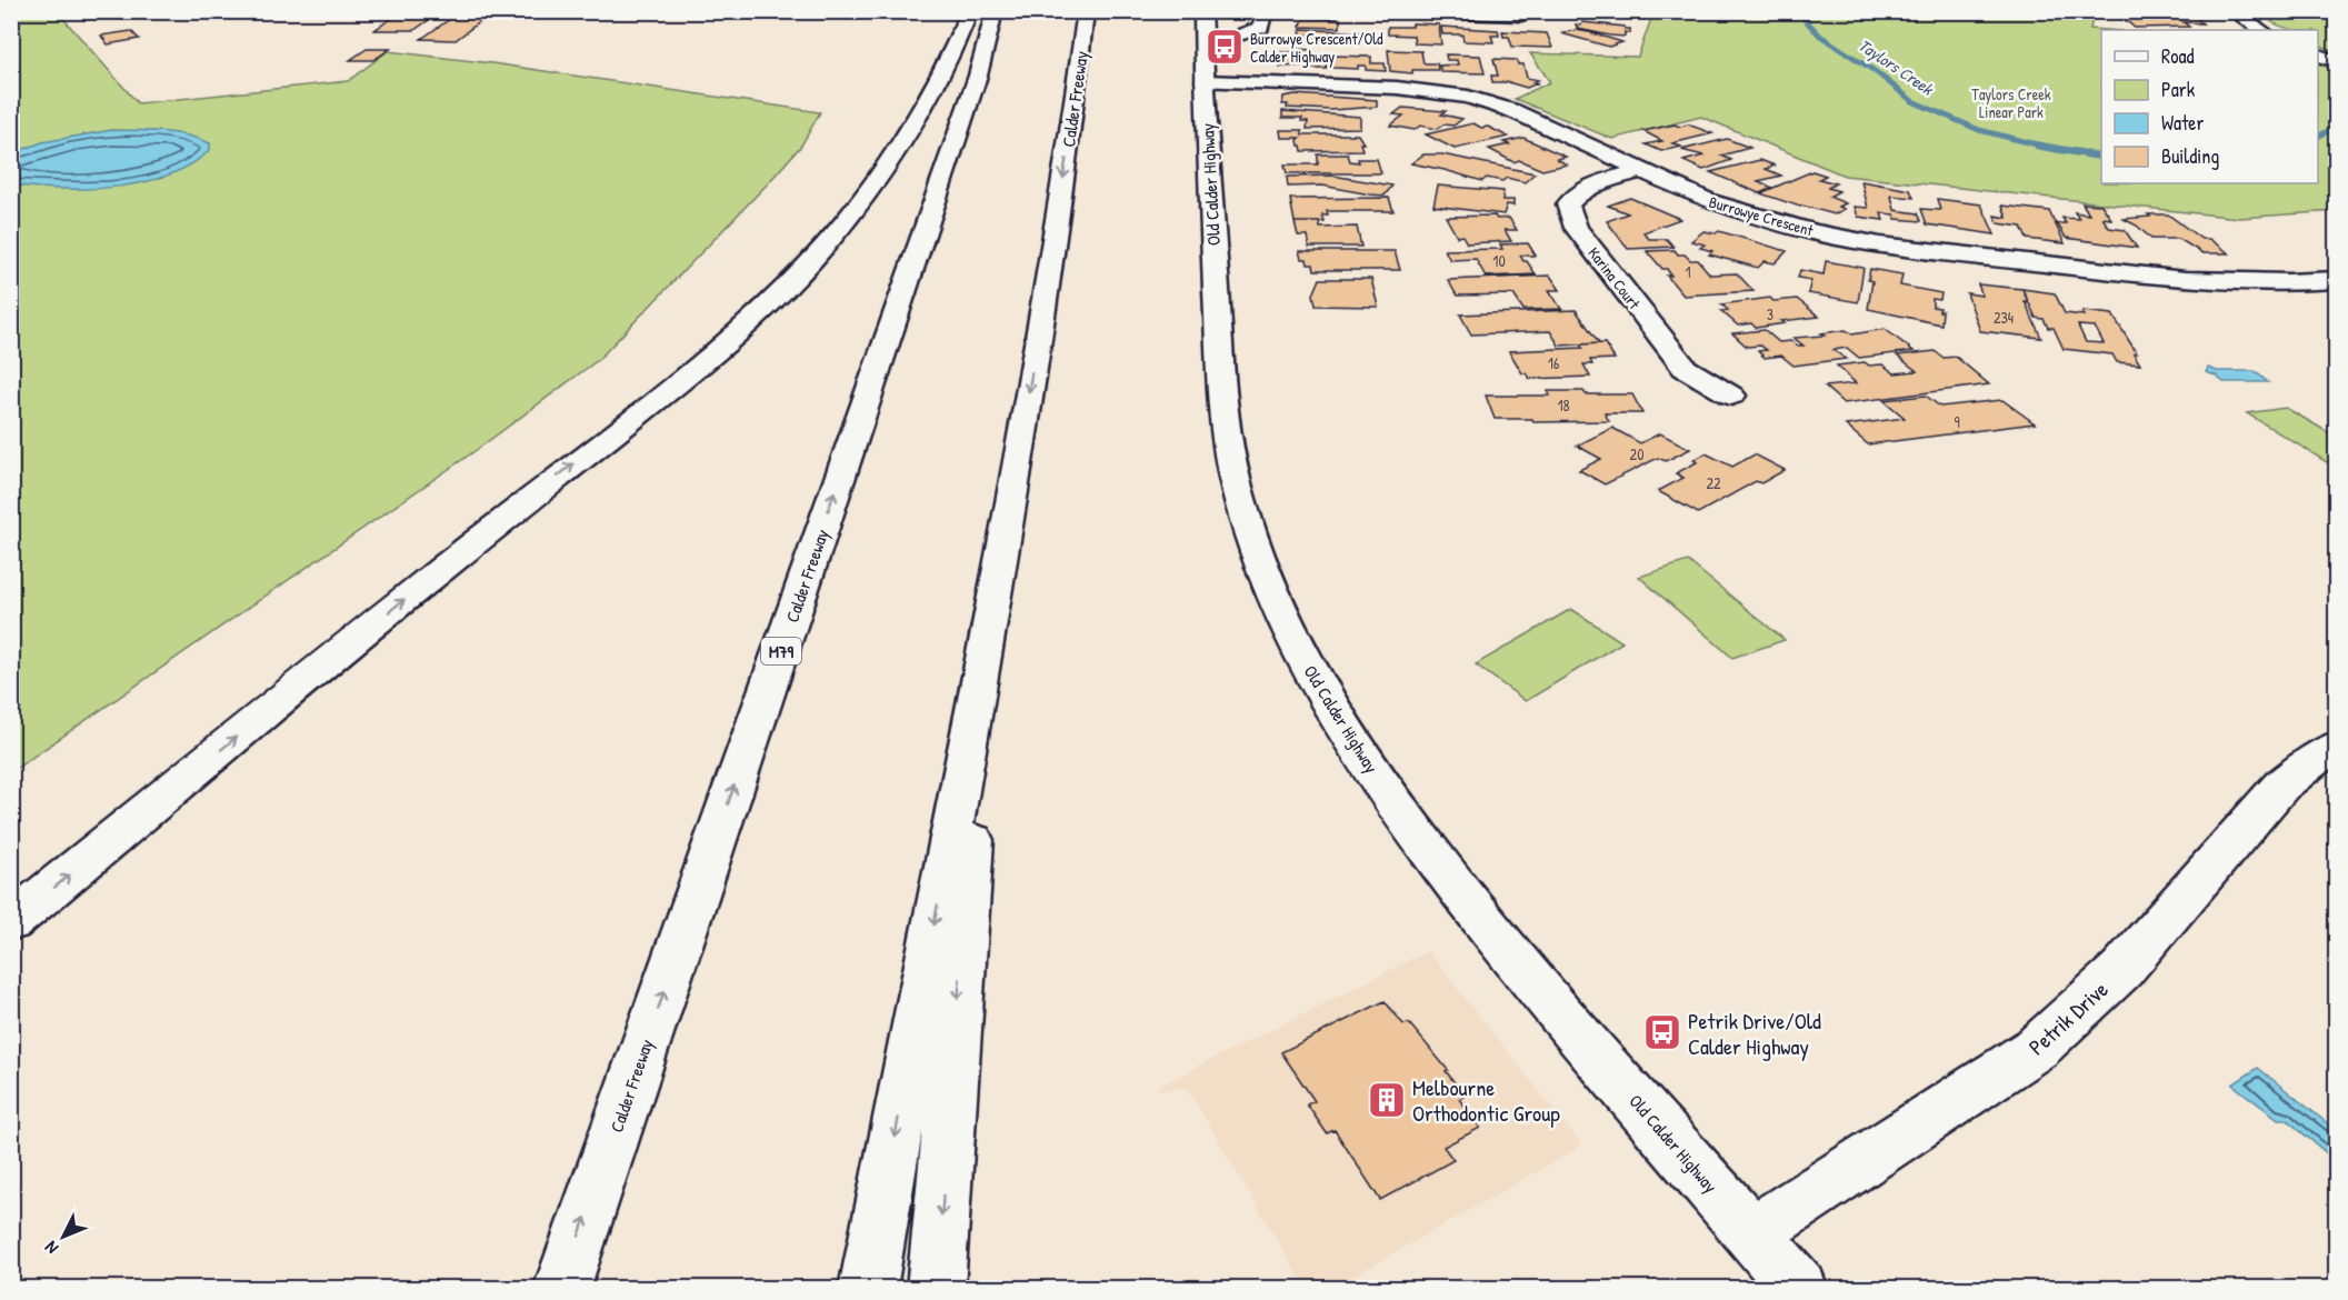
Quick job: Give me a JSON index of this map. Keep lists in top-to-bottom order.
{
  "streets": {
    "main road": [
      "Calder Freeway",
      "Old Calder Highway",
      "Burrowye Crescent",
      "Karina Court",
      "M79",
      "Petrik Drive"
    ]
  },
  "crossings": [
    ["Old Calder Highway", "Burrowye Crescent"],
    ["Old Calder Highway", "Petrik Drive"],
    ["Burrowye Crescent", "Karina Court"]
  ],
  "water": ["Taylors Creek"],
  "parks": ["Taylors Creek Linear Park"],
  "places": {
    "bus stop": ["Burrowye Crescent/Old Calder Highway", "Petrik Drive/Old Calder Highway"],
    "building": ["Melbourne Orthodontic Group"]
  },
  "house_numbers": [
    "10",
    "1",
    "3",
    "234",
    "16",
    "18",
    "9",
    "20",
    "22"
  ],
  "legend": [
    "Road",
    "Park",
    "Water",
    "Building"
  ],
  "north": "bottom left"
}
